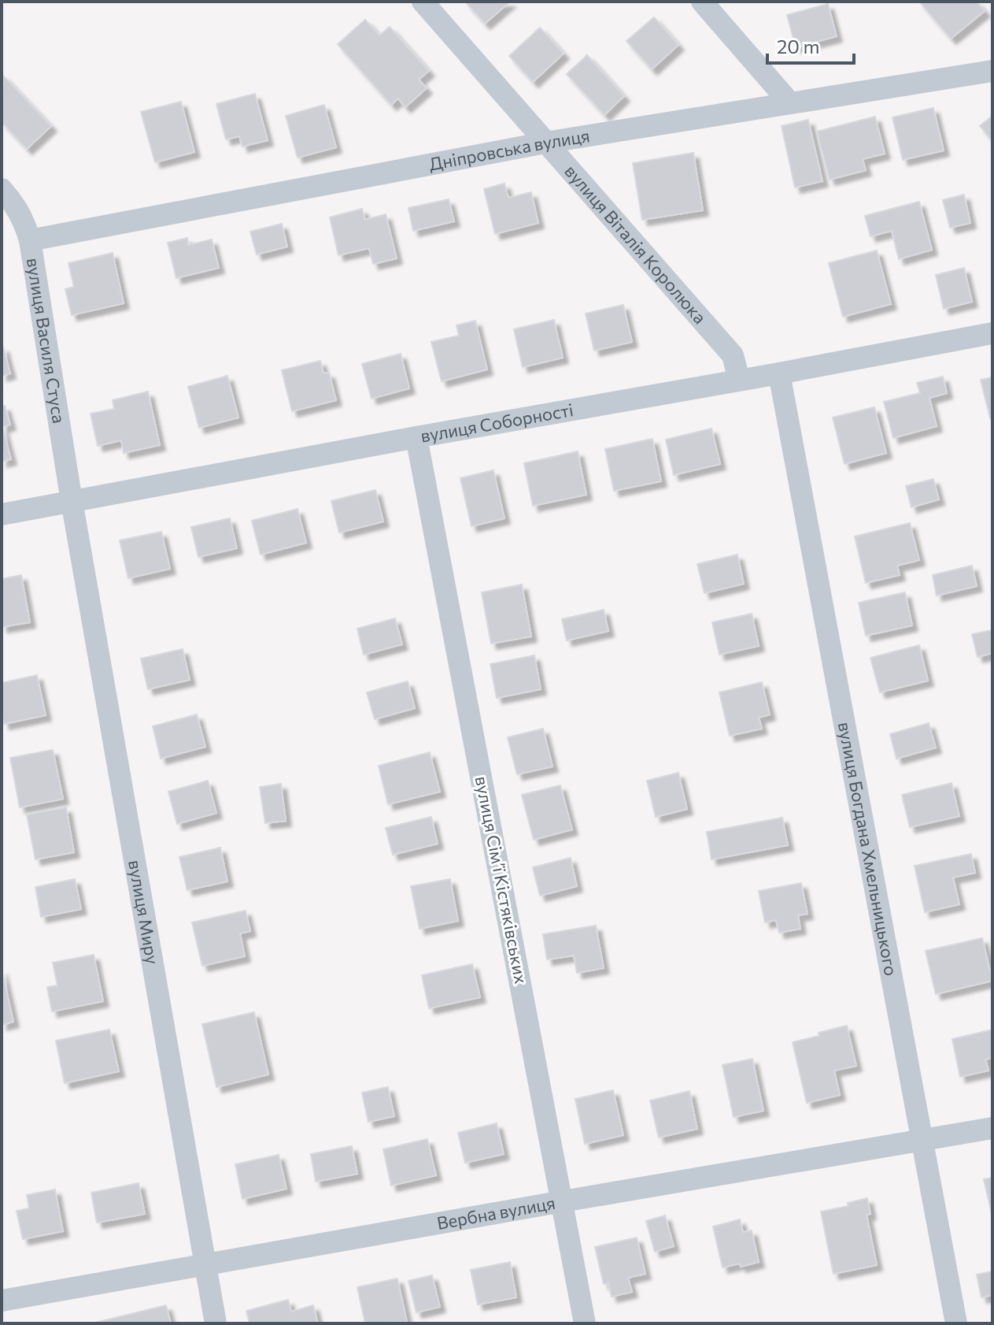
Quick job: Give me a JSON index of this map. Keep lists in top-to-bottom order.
{
  "streets": {
    "street": [
      "Дніпровська вулиця",
      "вулиця Віталія Королюка",
      "вулиця Василя Стуса",
      "вулиця Соборності",
      "вулиця Богдана Хмельницького",
      "вулиця Сімʼї Кістяківських",
      "вулиця Миру",
      "Вербна вулиця"
    ]
  },
  "crossings": [
    ["Дніпровська вулиця", "вулиця Віталія Королюка"],
    ["Дніпровська вулиця", "вулиця Василя Стуса"],
    ["вулиця Віталія Королюка", "вулиця Соборності"],
    ["вулиця Василя Стуса", "вулиця Соборності"],
    ["вулиця Василя Стуса", "вулиця Миру"],
    ["вулиця Соборності", "вулиця Богдана Хмельницького"],
    ["вулиця Соборності", "вулиця Сімʼї Кістяківських"],
    ["вулиця Соборності", "вулиця Миру"],
    ["вулиця Богдана Хмельницького", "Вербна вулиця"],
    ["вулиця Сімʼї Кістяківських", "Вербна вулиця"],
    ["вулиця Миру", "Вербна вулиця"]
  ],
  "scale_bar": "20 m"
}
